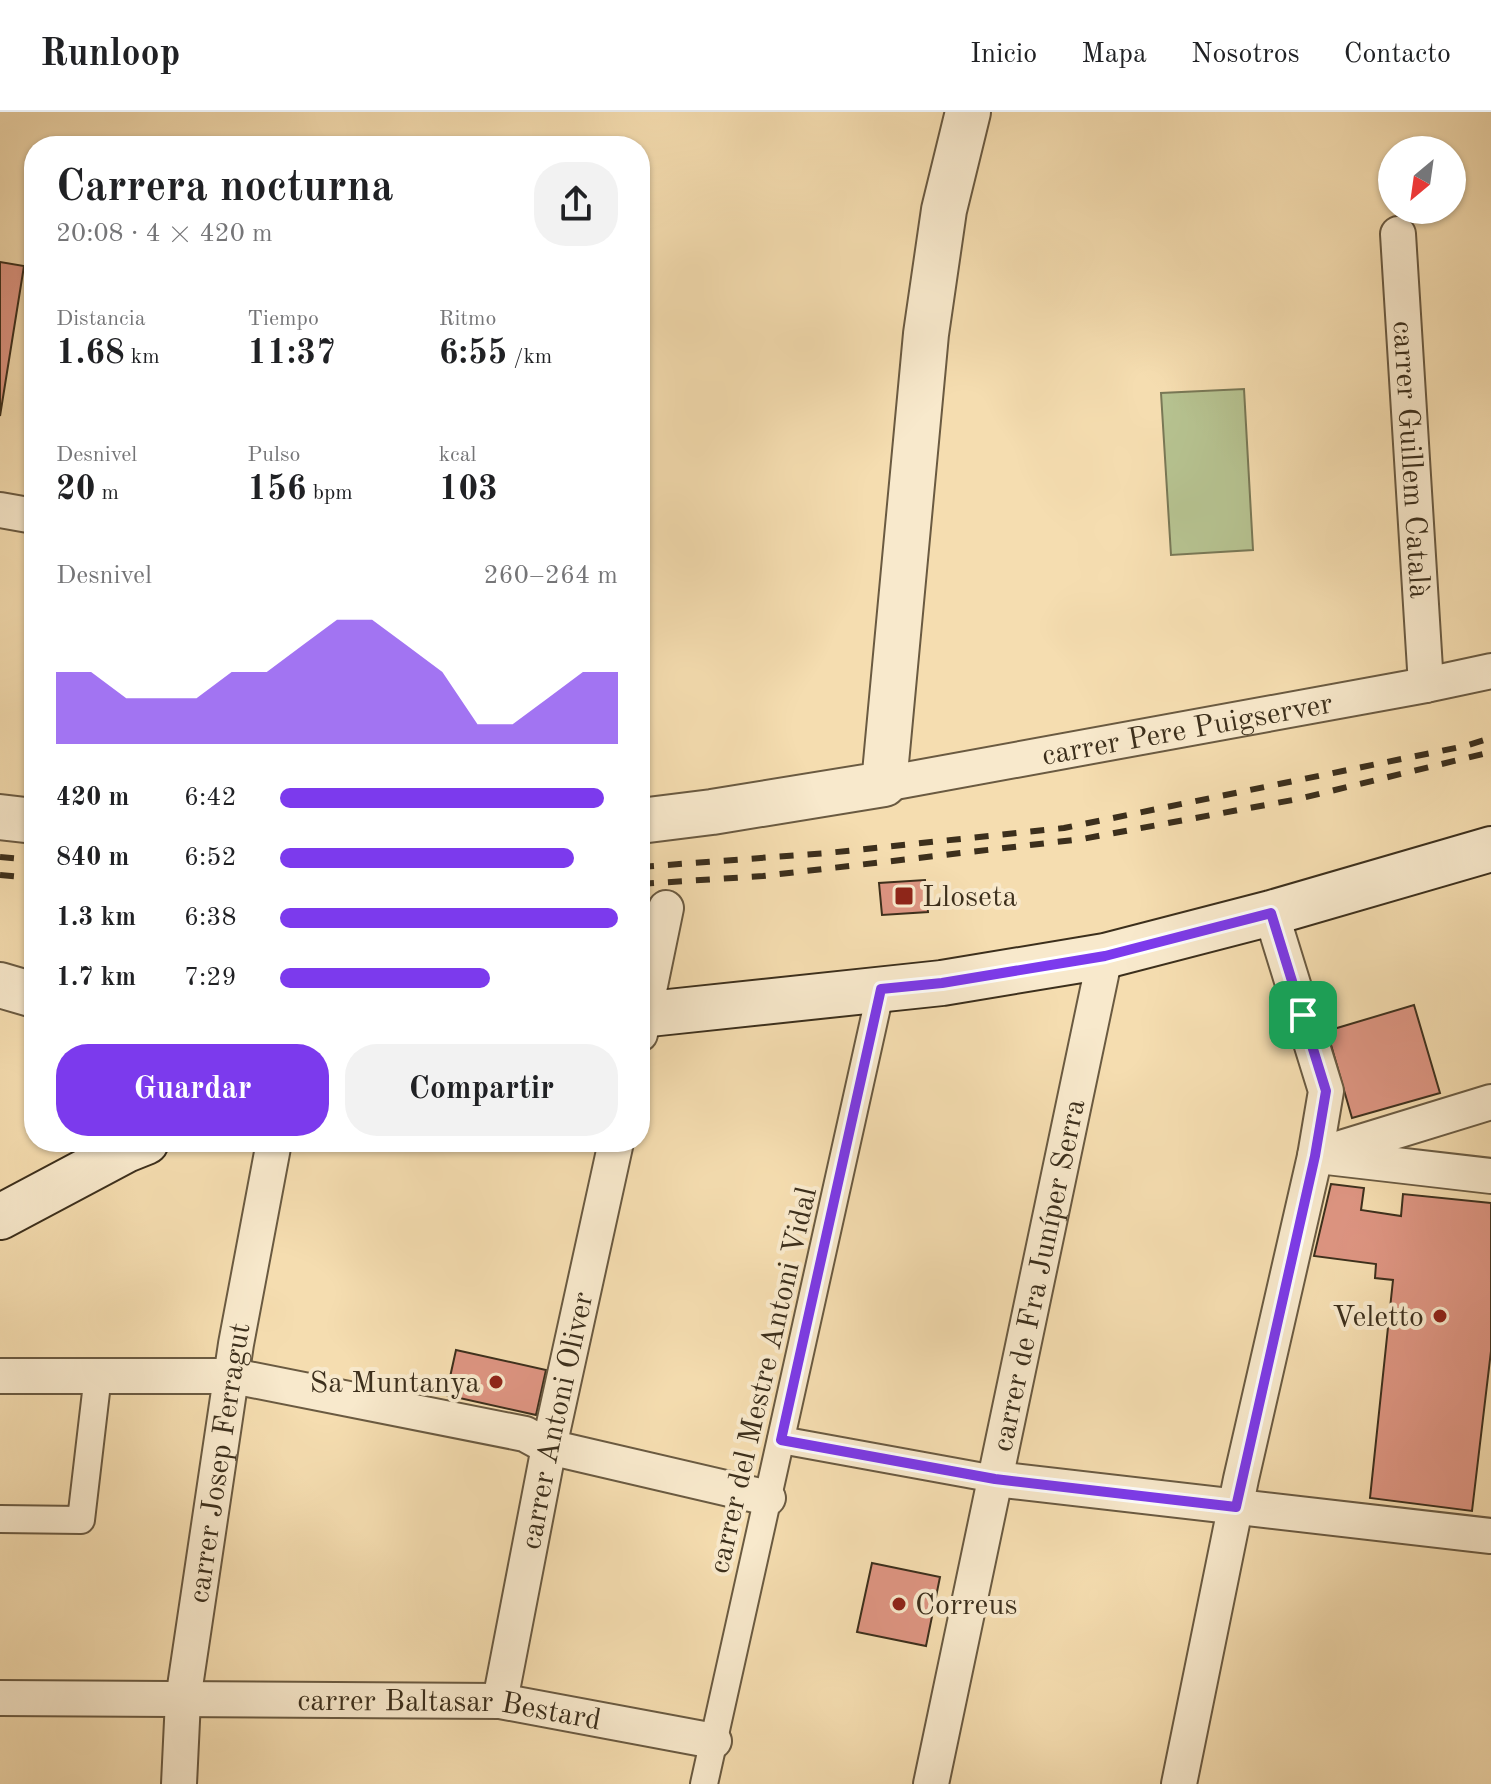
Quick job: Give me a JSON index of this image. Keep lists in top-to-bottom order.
{
  "streets": {
    "street": [
      "carrer Guillem Català",
      "carrer Pere Puigserver",
      "carrer de Fra Juníper Serra",
      "carrer del Mestre Antoni Vidal",
      "carrer Antoni Oliver",
      "carrer Josep Ferragut",
      "carrer Baltasar Bestard"
    ]
  },
  "crossings": [
    ["carrer Guillem Català", "carrer Pere Puigserver"],
    ["carrer del Mestre Antoni Vidal", "carrer Baltasar Bestard"],
    ["carrer Antoni Oliver", "carrer Baltasar Bestard"],
    ["carrer Josep Ferragut", "carrer Baltasar Bestard"]
  ],
  "places": {
    "transit": ["Lloseta"],
    "other": ["Veletto", "Sa Muntanya", "Correus"]
  },
  "north": "bottom left",
  "page": {
    "header": "Runloop",
    "nav": [
      "Inicio",
      "Mapa",
      "Nosotros",
      "Contacto"
    ],
    "heading": ["Carrera nocturna", "20:08 · 4 × 420 m"],
    "stats": [
      ["Distancia", "1.68 km"],
      ["Tiempo", "11:37"],
      ["Ritmo", "6:55 /km"],
      ["Desnivel", "20 m"],
      ["Pulso", "156 bpm"],
      ["kcal", "103"]
    ],
    "chart": ["Desnivel", "260–264 m"],
    "list": [
      {
        "name": "420 m",
        "note": "6:42"
      },
      {
        "name": "840 m",
        "note": "6:52"
      },
      {
        "name": "1.3 km",
        "note": "6:38"
      },
      {
        "name": "1.7 km",
        "note": "7:29"
      }
    ],
    "buttons": ["Guardar", "Compartir"]
  }
}
